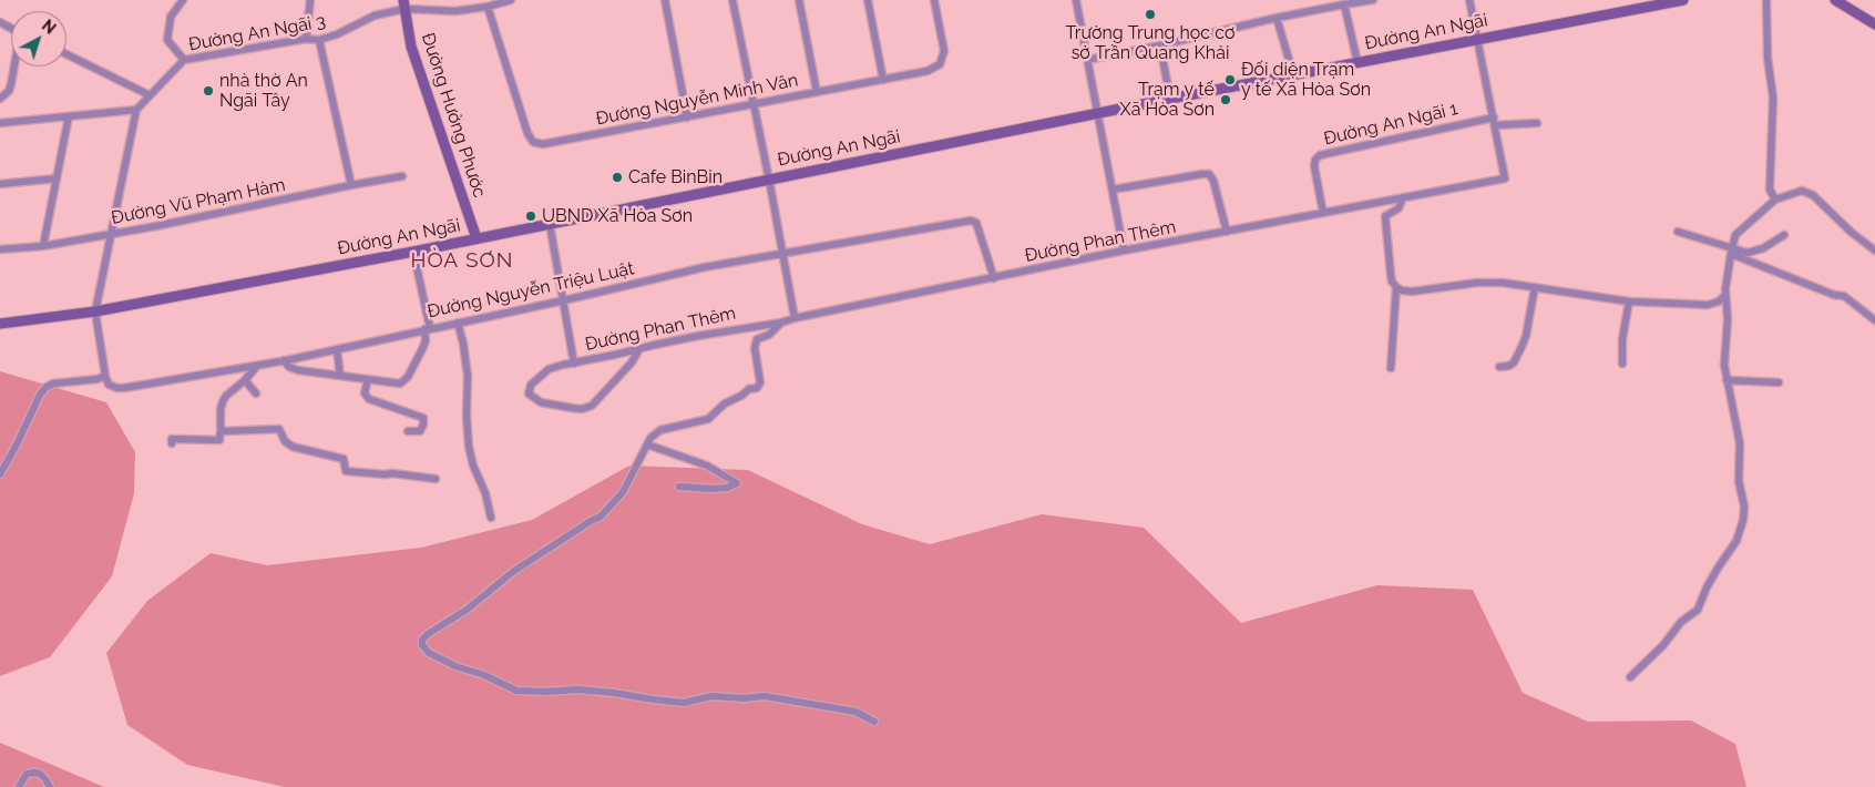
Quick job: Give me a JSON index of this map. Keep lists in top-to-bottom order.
{
  "streets": {
    "main road": ["Đường An Ngãi", "Đường Hưởng Phước"],
    "street": [
      "Đường An Ngãi 3",
      "Đường Nguyễn Minh Vân",
      "Đường An Ngãi 1",
      "Đường Vũ Phạm Hàm",
      "Đường Phan Thêm",
      "Đường Nguyễn Triệu Luật"
    ]
  },
  "crossings": [
    ["Đường An Ngãi", "Đường Hưởng Phước"],
    ["Đường An Ngãi", "Đường Phan Thêm"],
    ["Đường An Ngãi 3", "Đường Nguyễn Minh Vân"],
    ["Đường An Ngãi 3", "Đường Hưởng Phước"],
    ["Đường An Ngãi 1", "Đường Phan Thêm"],
    ["Đường Phan Thêm", "Đường Nguyễn Triệu Luật"]
  ],
  "districts": ["HÒA SƠN"],
  "places": [
    "Trường Trung học cơ sở Trần Quang Khải",
    "Đối diện Trạm y tế Xã Hòa Sơn",
    "nhà thờ An Ngãi Tây",
    "Trạm y tế Xã Hòa Sơn",
    "Cafe BinBin",
    "UBND Xã Hòa Sơn"
  ],
  "north": "top right"
}
